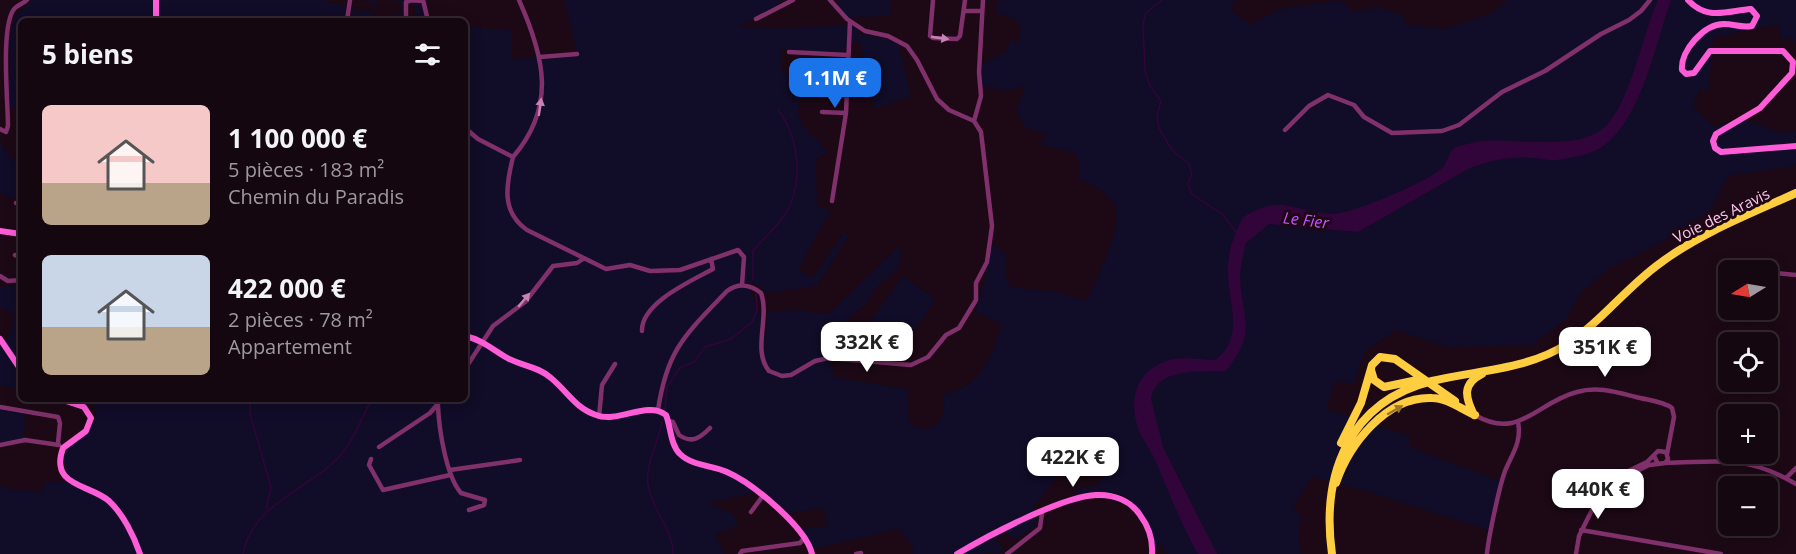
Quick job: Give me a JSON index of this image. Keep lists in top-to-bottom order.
{
  "streets": {
    "highway": ["Voie des Aravis"]
  },
  "water": ["Le Fier"],
  "north": "left",
  "page": {
    "heading": "5 biens",
    "price": [
      "1.1M €",
      "332K €",
      "351K €",
      "422K €",
      "440K €"
    ],
    "list": [
      {
        "name": "1 100 000 €",
        "note": "5 pièces · 183 m² · Chemin du Paradis"
      },
      {
        "name": "422 000 €",
        "note": "2 pièces · 78 m² · Appartement"
      }
    ],
    "map_buttons": ["+", "−"]
  }
}
